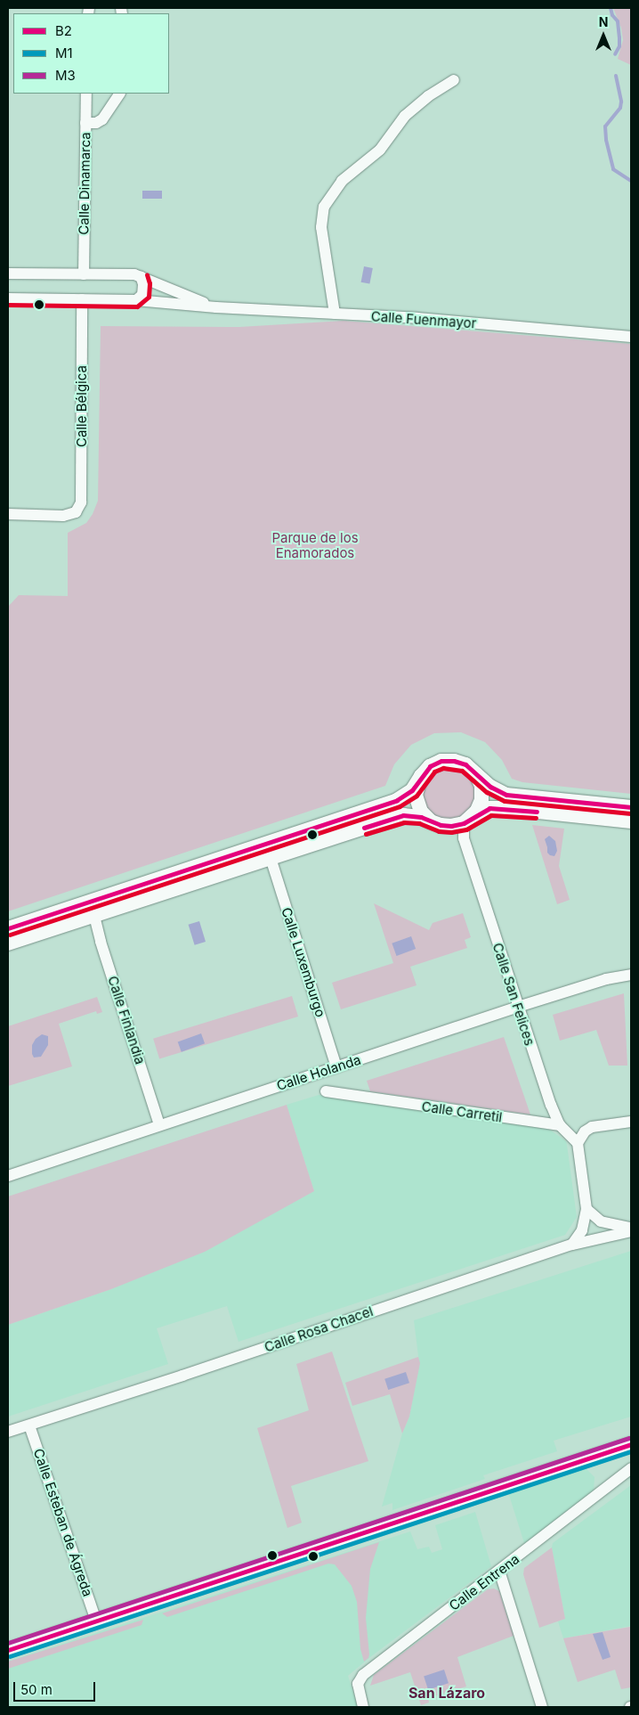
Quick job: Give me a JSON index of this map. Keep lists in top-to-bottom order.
{
  "streets": {
    "street": [
      "Calle Dinamarca",
      "Calle Fuenmayor",
      "Calle Bélgica",
      "Calle Luxemburgo",
      "Calle San Felices",
      "Calle Finlandia",
      "Calle Holanda",
      "Calle Carretil",
      "Calle Rosa Chacel",
      "Calle Esteban de Ágreda",
      "Calle Entrena"
    ]
  },
  "crossings": [
    ["Calle Dinamarca", "Calle Fuenmayor"],
    ["Calle Fuenmayor", "Calle Bélgica"],
    ["Calle Luxemburgo", "Calle Holanda"],
    ["Calle San Felices", "Calle Holanda"],
    ["Calle San Felices", "Calle Carretil"],
    ["Calle Finlandia", "Calle Holanda"],
    ["Calle Rosa Chacel", "Calle Esteban de Ágreda"]
  ],
  "districts": ["San Lázaro"],
  "parks": ["Parque de los Enamorados"],
  "lines": ["transit line B2", "transit line M3", "transit line M1"],
  "legend": ["B2", "M1", "M3"],
  "scale_bar": "50 m",
  "north": "top"
}
